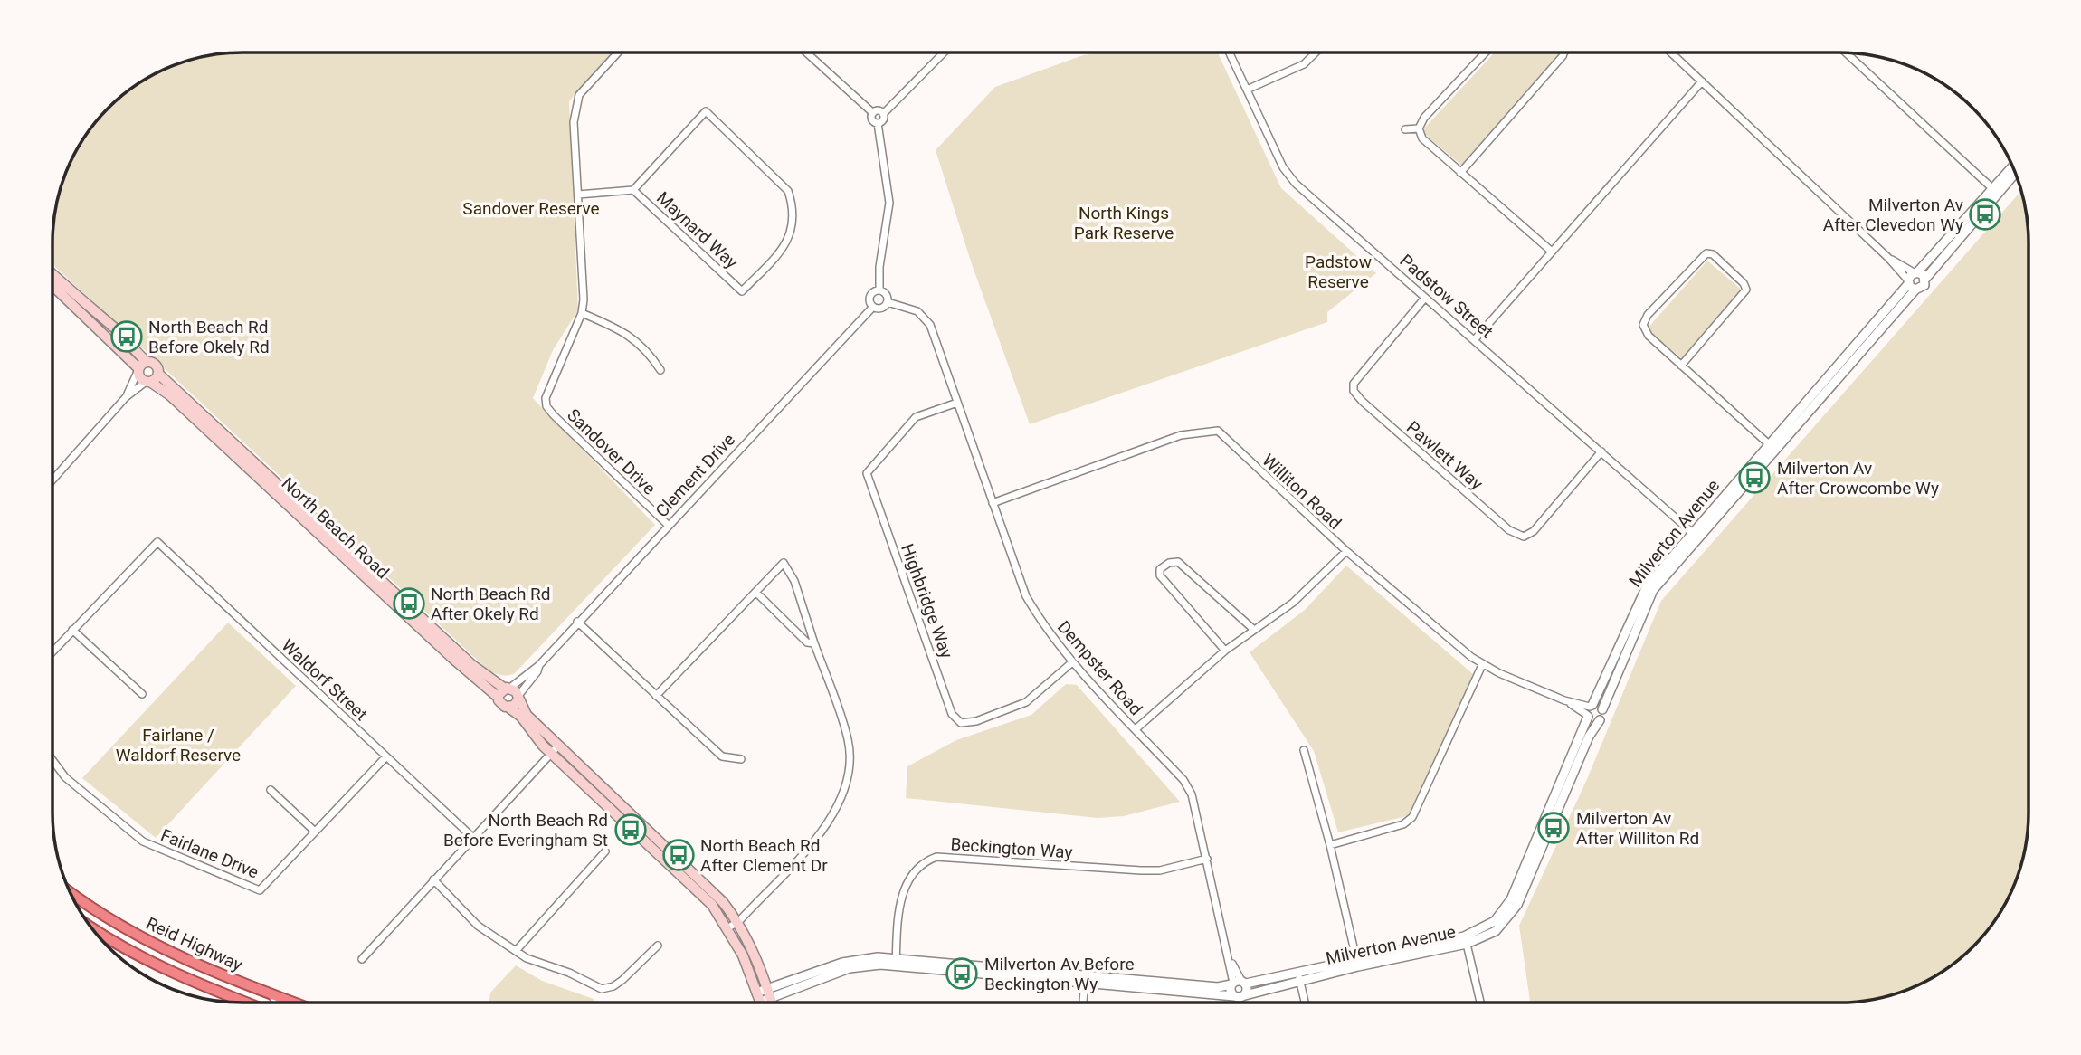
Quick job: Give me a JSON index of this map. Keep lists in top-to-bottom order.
{
  "streets": {
    "highway": ["Reid Highway"],
    "main road": ["North Beach Road"],
    "street": [
      "Maynard Way",
      "Padstow Street",
      "Sandover Drive",
      "Pawlett Way",
      "Clement Drive",
      "Williton Road",
      "Milverton Avenue",
      "Highbridge Way",
      "Dempster Road",
      "Waldorf Street",
      "Beckington Way",
      "Fairlane Drive"
    ]
  },
  "crossings": [
    ["Maynard Way", "Sandover Drive"],
    ["Padstow Street", "Pawlett Way"],
    ["Padstow Street", "Milverton Avenue"],
    ["Sandover Drive", "Clement Drive"],
    ["Clement Drive", "North Beach Road"],
    ["Clement Drive", "Dempster Road"],
    ["Williton Road", "Milverton Avenue"],
    ["Williton Road", "Dempster Road"],
    ["Milverton Avenue", "Dempster Road"],
    ["Milverton Avenue", "Beckington Way"],
    ["Highbridge Way", "Dempster Road"],
    ["Dempster Road", "Beckington Way"],
    ["Waldorf Street", "Fairlane Drive"]
  ],
  "parks": [
    "Sandover Reserve",
    "North Kings Park Reserve",
    "Padstow Reserve",
    "Fairlane / Waldorf Reserve"
  ],
  "places": {
    "bus stop": [
      "Milverton Av After Clevedon Wy",
      "North Beach Rd Before Okely Rd",
      "Milverton Av After Crowcombe Wy",
      "North Beach Rd After Okely Rd",
      "Milverton Av After Williton Rd",
      "North Beach Rd Before Everingham St",
      "North Beach Rd After Clement Dr",
      "Milverton Av Before Beckington Wy"
    ]
  }
}
